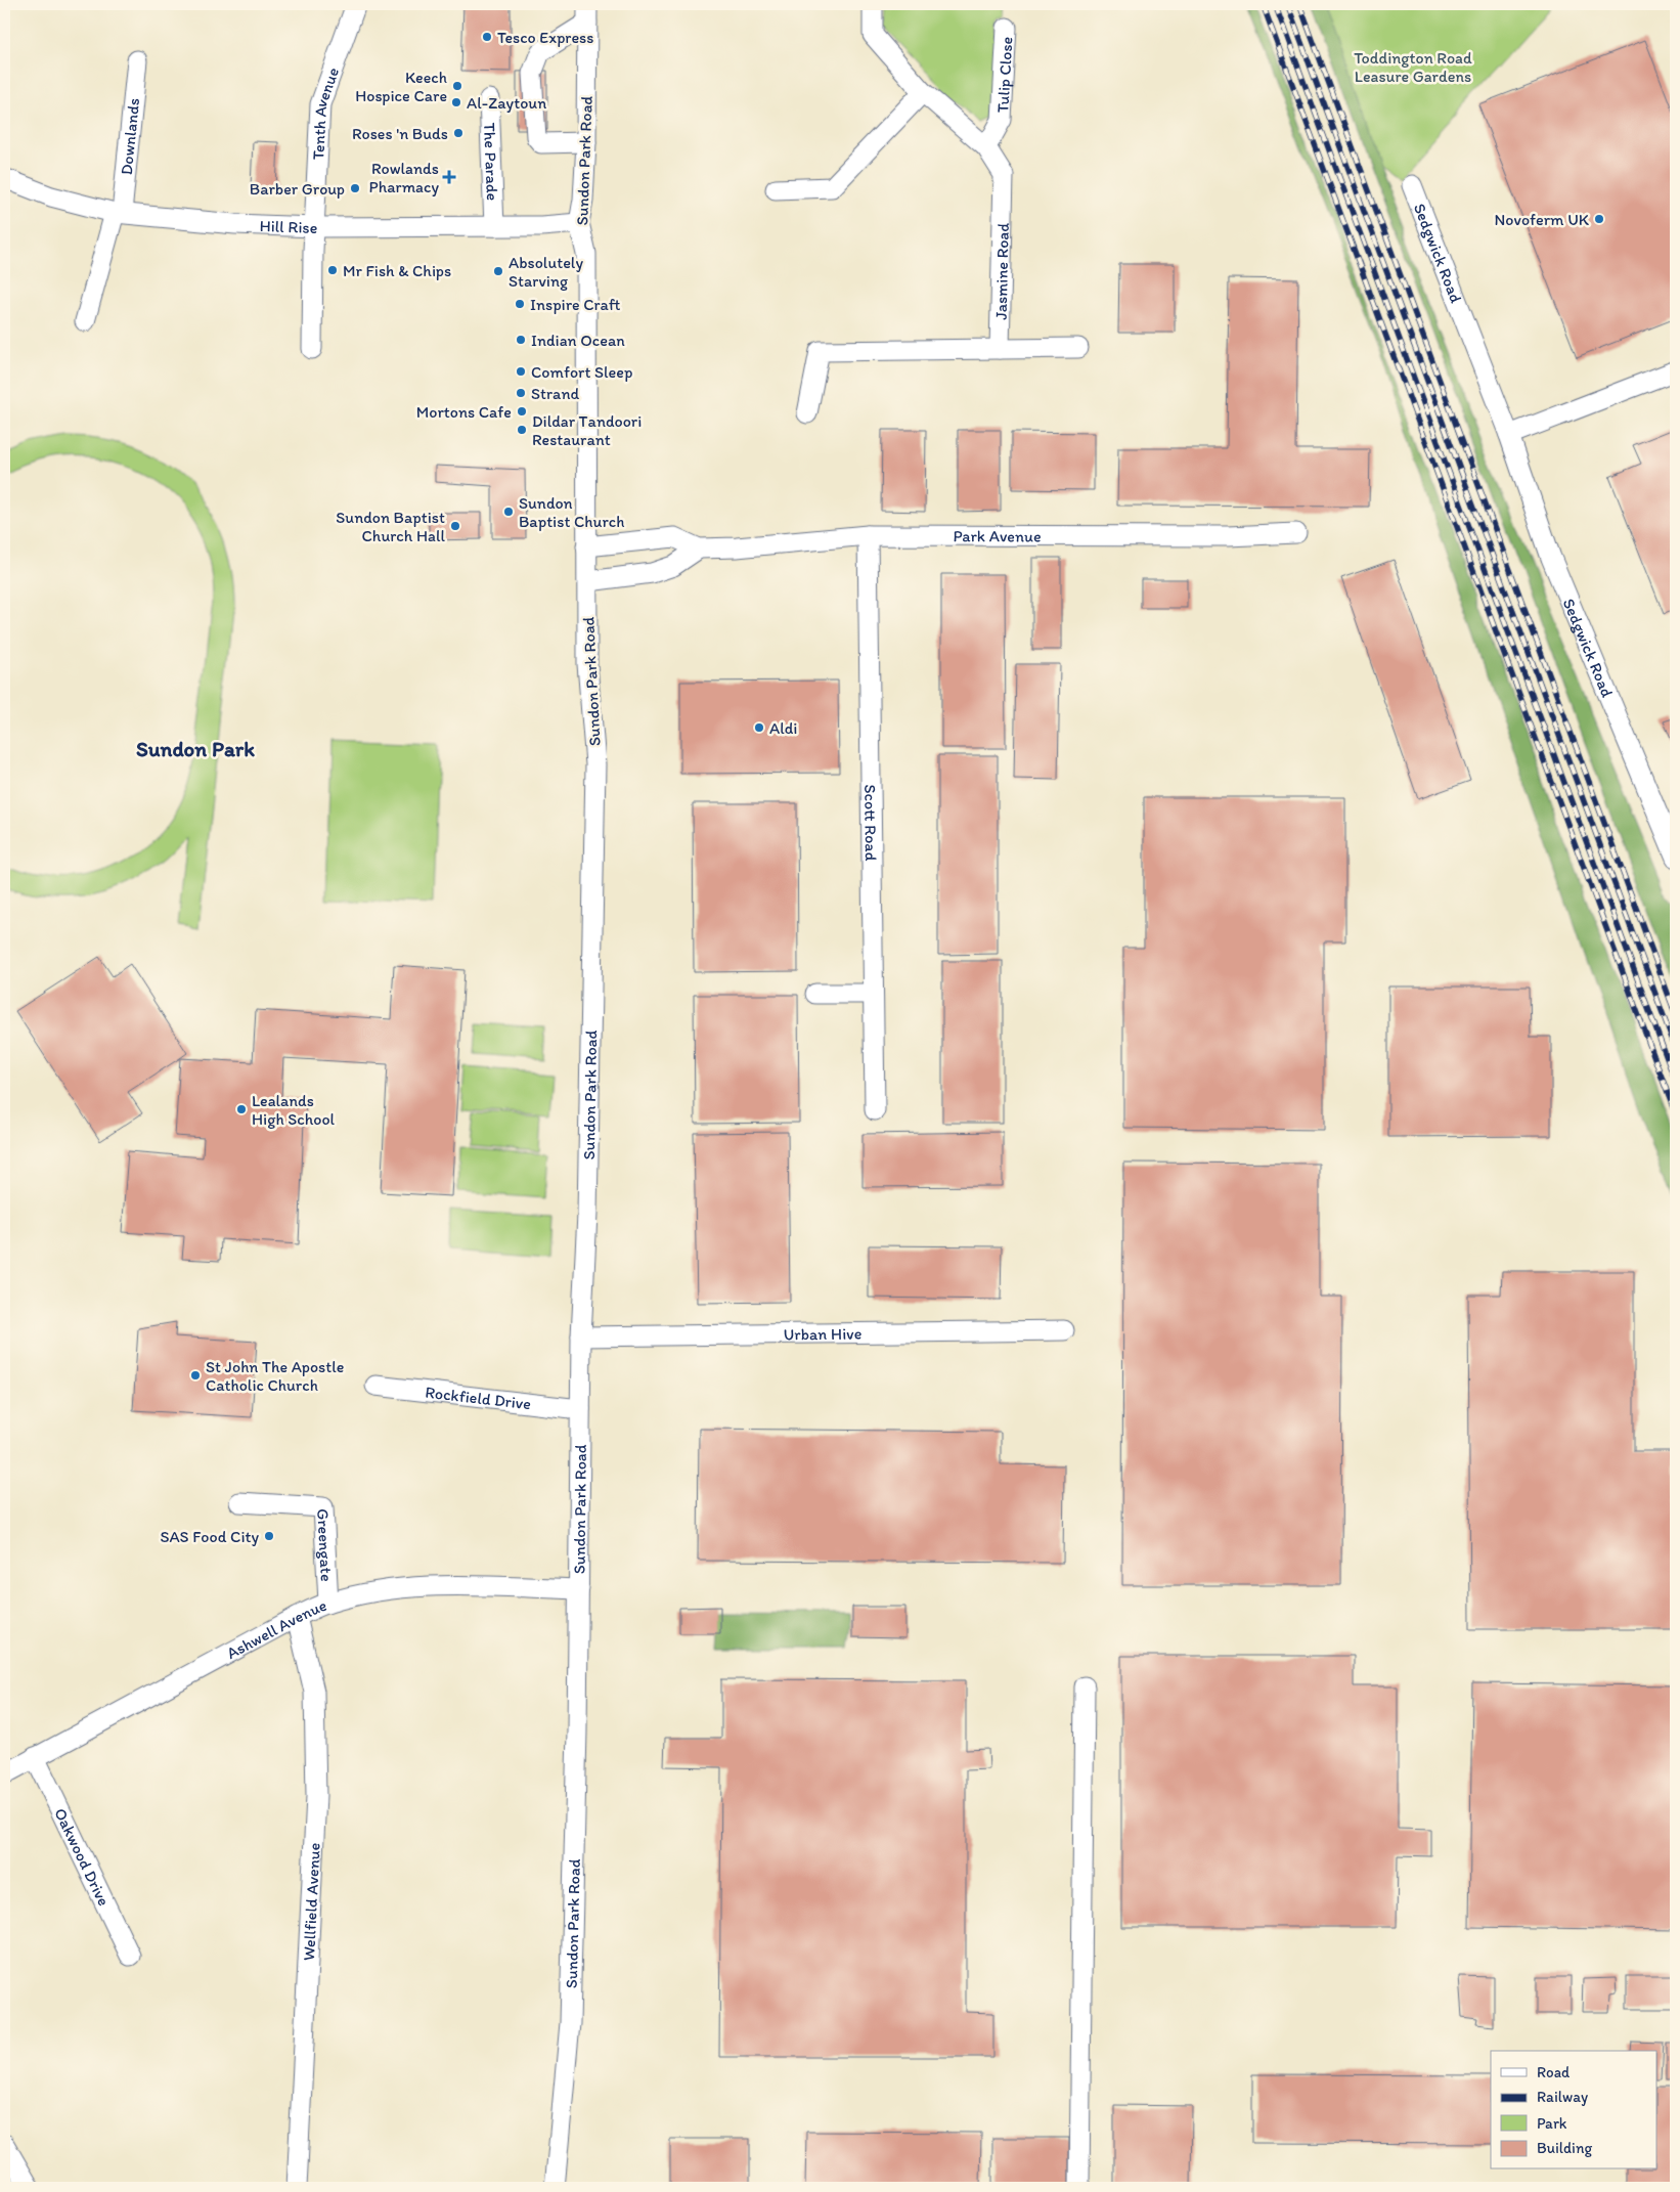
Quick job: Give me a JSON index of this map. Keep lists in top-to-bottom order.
{
  "streets": {
    "street": [
      "Tulip Close",
      "Tenth Avenue",
      "Downlands",
      "Sundon Park Road",
      "The Parade",
      "Hill Rise",
      "Sedgwick Road",
      "Jasmine Road",
      "Park Avenue",
      "Scott Road",
      "Urban Hive",
      "Rockfield Drive",
      "Greengate",
      "Ashwell Avenue",
      "Oakwood Drive",
      "Wellfield Avenue"
    ]
  },
  "crossings": [
    ["Tulip Close", "Jasmine Road"],
    ["Tenth Avenue", "Hill Rise"],
    ["Downlands", "Hill Rise"],
    ["Sundon Park Road", "Hill Rise"],
    ["Sundon Park Road", "Park Avenue"],
    ["Sundon Park Road", "Urban Hive"],
    ["Sundon Park Road", "Rockfield Drive"],
    ["Sundon Park Road", "Ashwell Avenue"],
    ["The Parade", "Hill Rise"],
    ["Park Avenue", "Scott Road"],
    ["Greengate", "Ashwell Avenue"],
    ["Ashwell Avenue", "Oakwood Drive"],
    ["Ashwell Avenue", "Wellfield Avenue"]
  ],
  "districts": ["Sundon Park"],
  "parks": ["Toddington Road Leasure Gardens"],
  "places": {
    "other": [
      "Tesco Express",
      "Keech Hospice Care",
      "Al-Zaytoun",
      "Roses 'n Buds",
      "Barber Group",
      "Novoferm UK",
      "Mr Fish & Chips",
      "Absolutely Starving",
      "Inspire Craft",
      "Indian Ocean",
      "Comfort Sleep",
      "Strand",
      "Mortons Cafe",
      "Dildar Tandoori Restaurant",
      "Sundon Baptist Church",
      "Sundon Baptist Church Hall",
      "Aldi",
      "Lealands High School",
      "St John The Apostle Catholic Church",
      "SAS Food City"
    ],
    "health": ["Rowlands Pharmacy"]
  },
  "legend": [
    "Road",
    "Railway",
    "Park",
    "Building"
  ]
}
